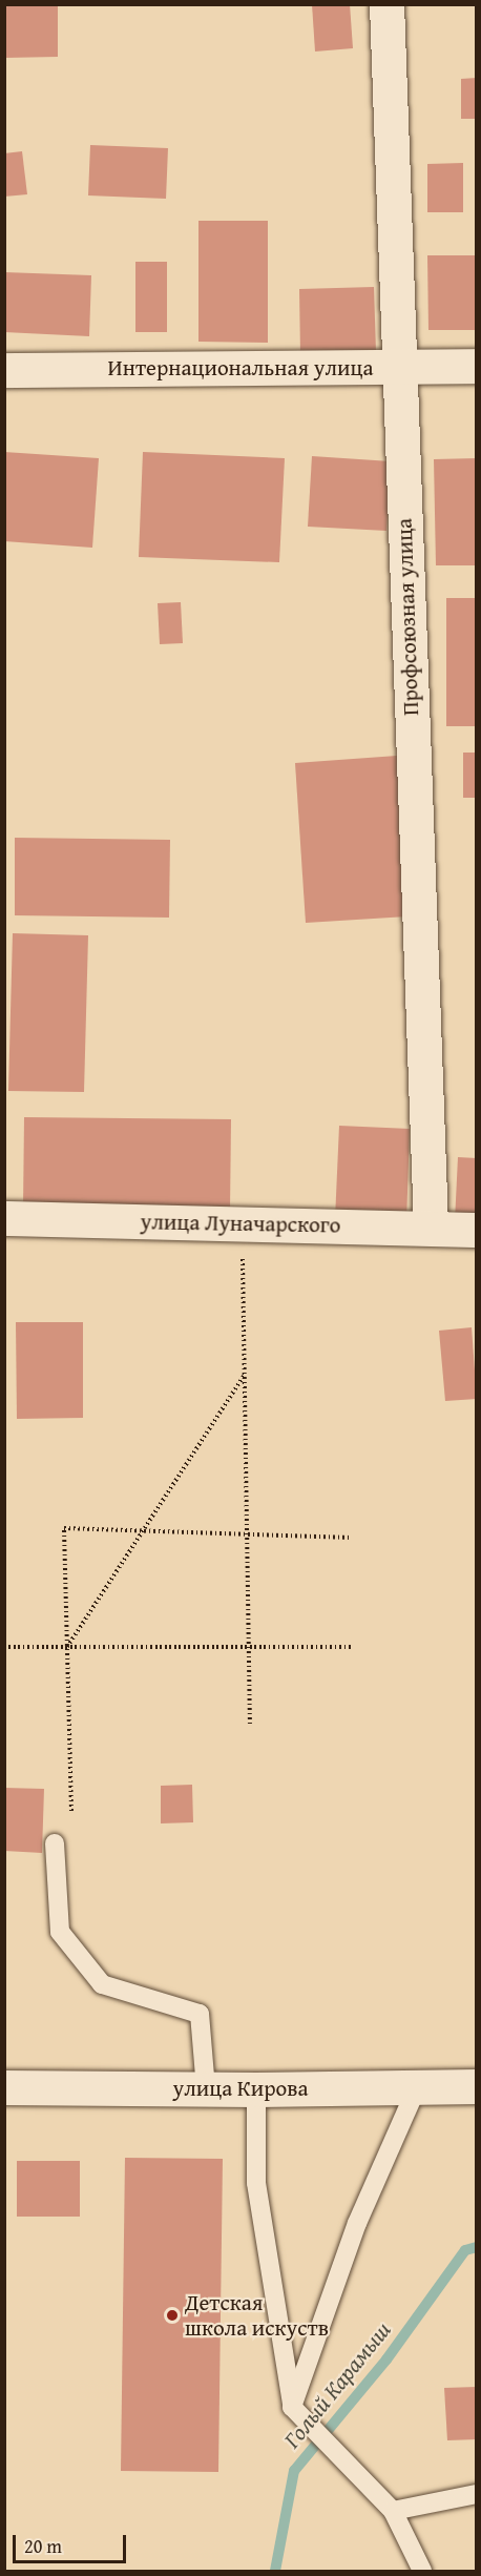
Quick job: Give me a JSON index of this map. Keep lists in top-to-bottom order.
{
  "streets": {
    "street": [
      "Интернациональная улица",
      "Профсоюзная улица",
      "улица Луначарского",
      "улица Кирова"
    ]
  },
  "crossings": [
    ["Интернациональная улица", "Профсоюзная улица"],
    ["Профсоюзная улица", "улица Луначарского"]
  ],
  "water": ["Голый Карамыш"],
  "places": ["Детская школа искуств"],
  "scale_bar": "20 m"
}
